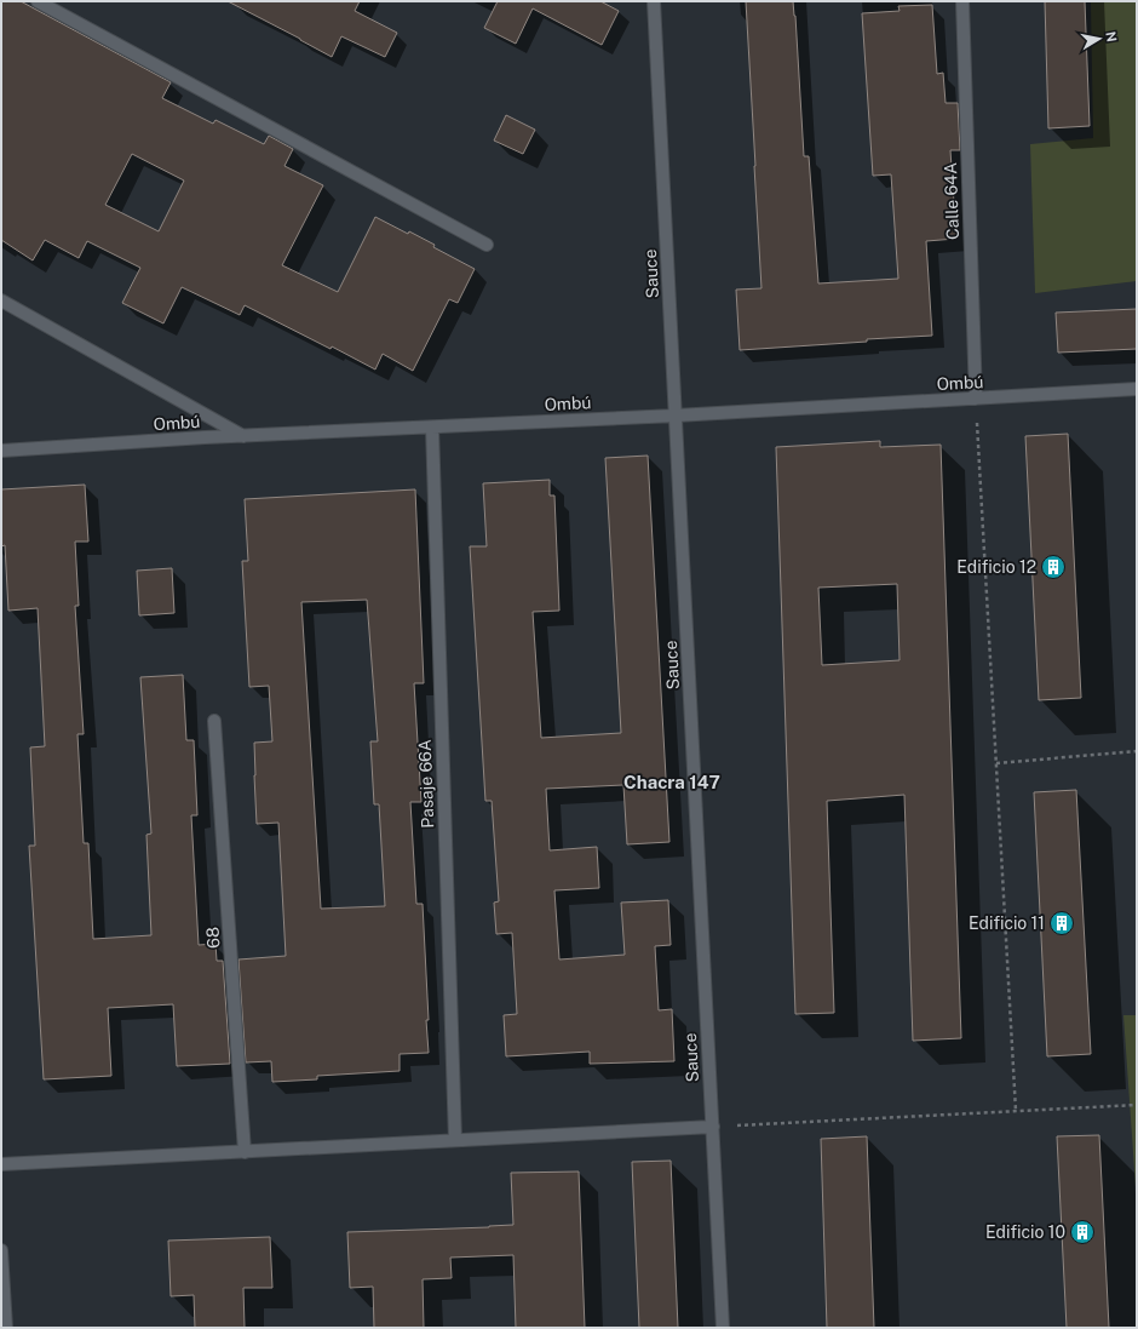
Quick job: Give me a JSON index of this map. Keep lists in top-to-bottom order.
{
  "streets": {
    "street": [
      "Calle 64A",
      "Sauce",
      "Ombú",
      "Pasaje 66A",
      "68"
    ]
  },
  "crossings": [
    ["Calle 64A", "Ombú"],
    ["Sauce", "Ombú"],
    ["Ombú", "Pasaje 66A"]
  ],
  "districts": ["Chacra 147"],
  "places": {
    "building": ["Edificio 12", "Edificio 11", "Edificio 10"]
  },
  "north": "right"
}
